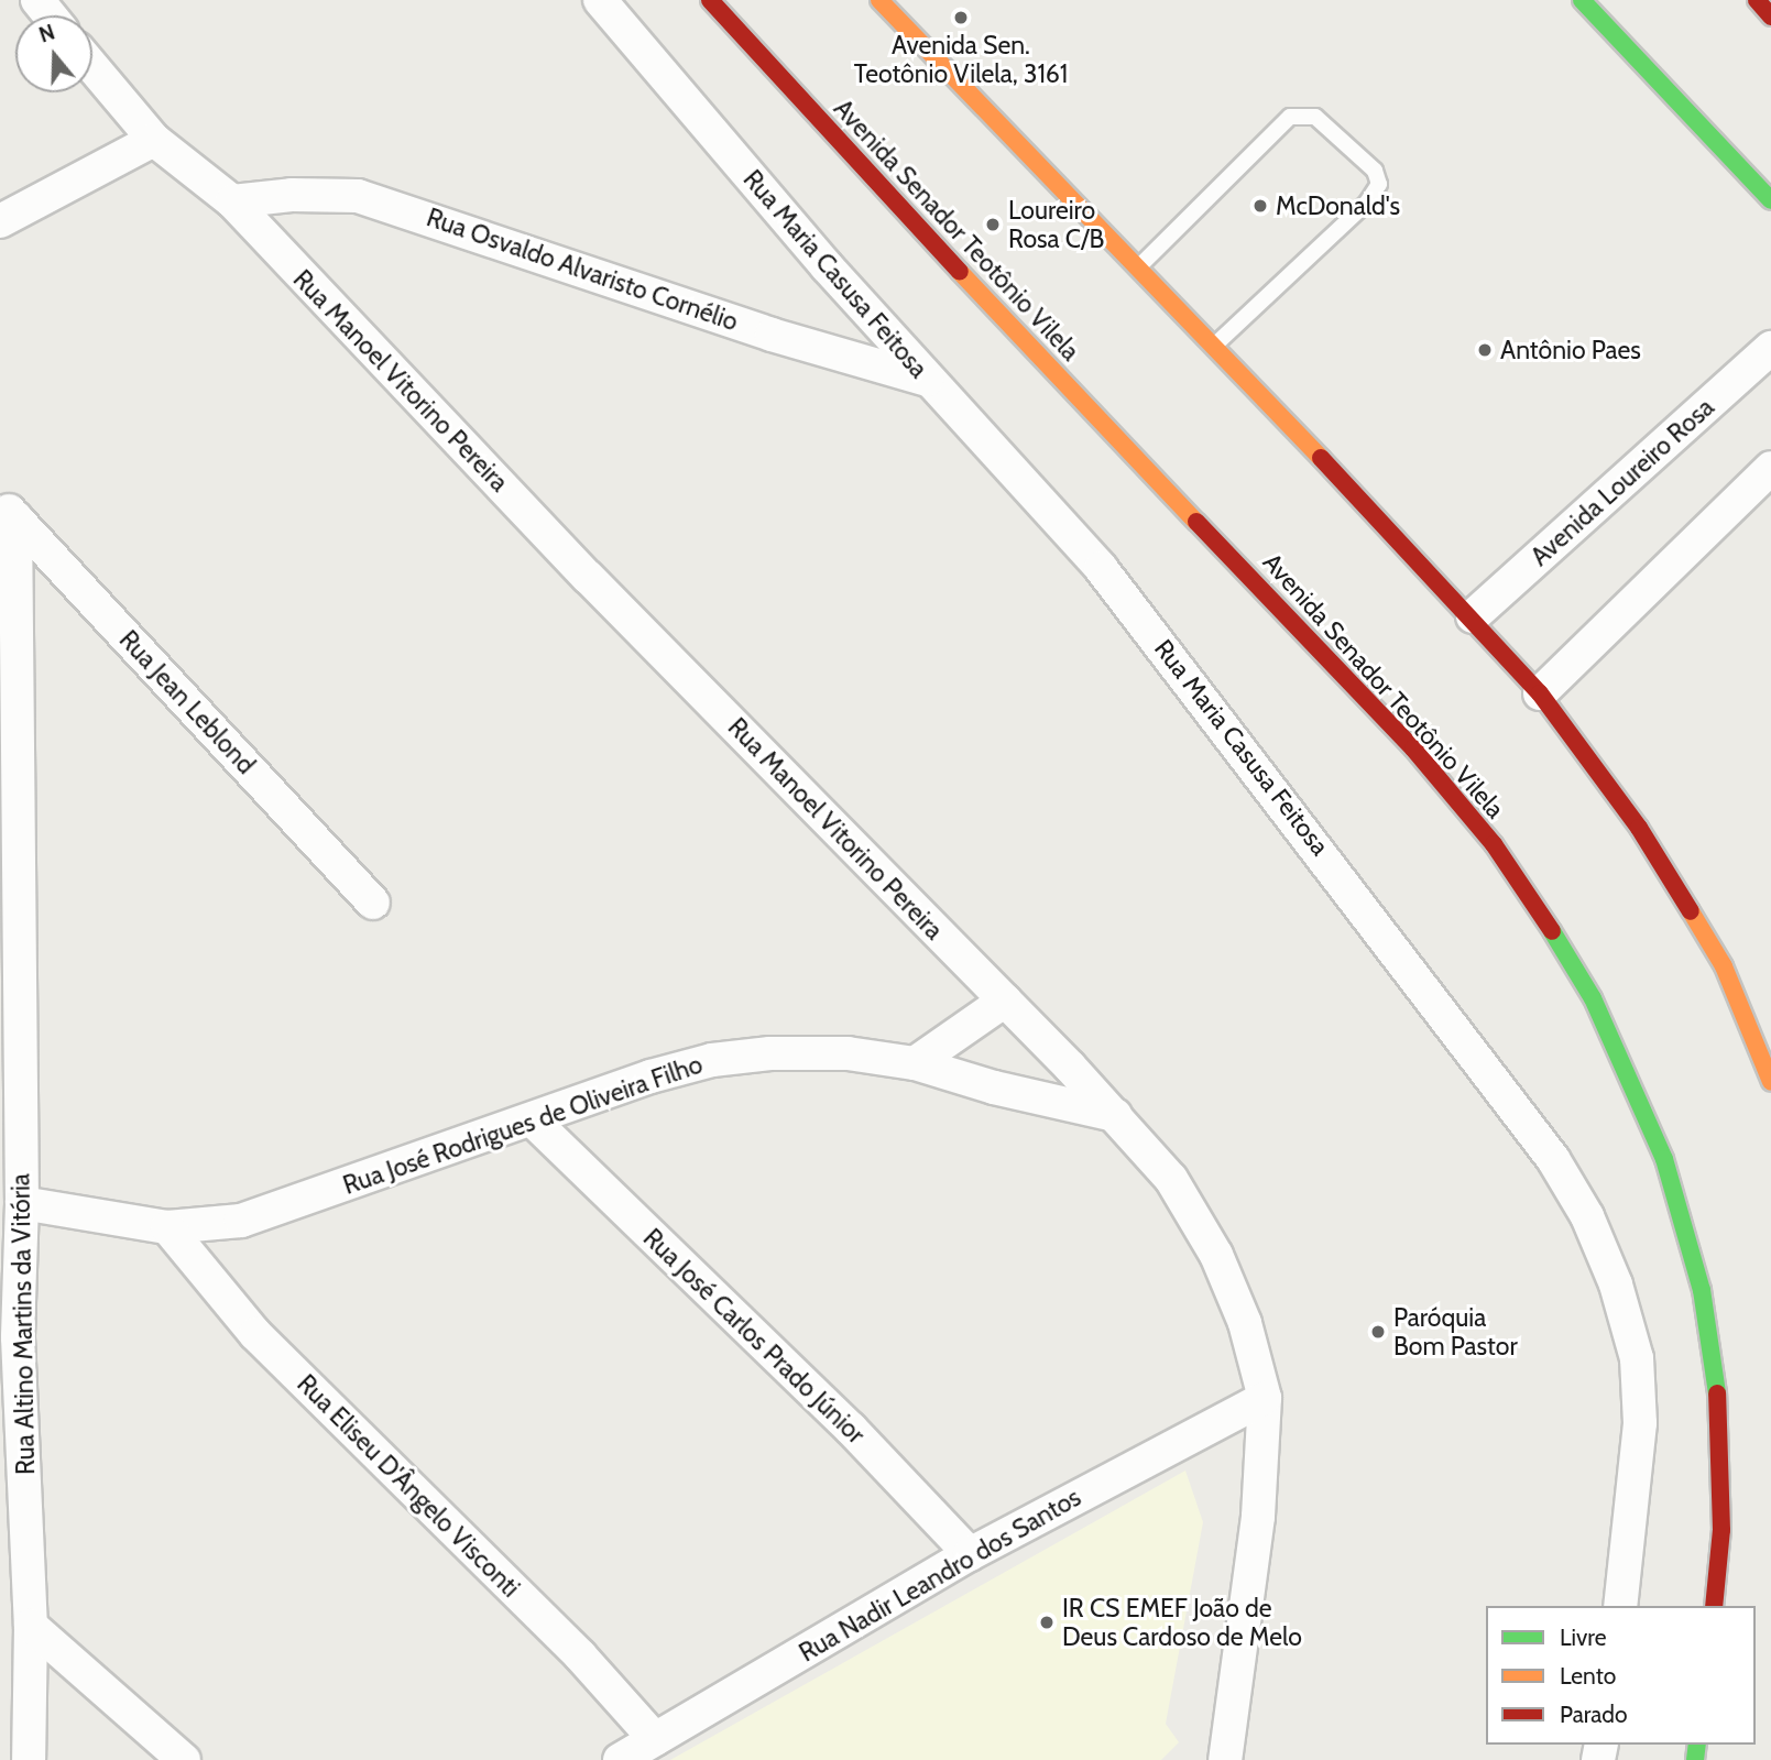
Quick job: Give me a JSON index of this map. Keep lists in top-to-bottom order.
{
  "streets": {
    "main road": ["Avenida Senador Teotônio Vilela"],
    "street": [
      "Rua Osvaldo Alvaristo Cornélio",
      "Rua Maria Casusa Feitosa",
      "Rua Manoel Vitorino Pereira",
      "Avenida Loureiro Rosa",
      "Rua Jean Leblond",
      "Rua José Rodrigues de Oliveira Filho",
      "Rua Altino Martins da Vitória",
      "Rua José Carlos Prado Júnior",
      "Rua Eliseu D'Ângelo Visconti",
      "Rua Nadir Leandro dos Santos"
    ]
  },
  "crossings": [
    ["Rua Osvaldo Alvaristo Cornélio", "Rua Maria Casusa Feitosa"],
    ["Rua Osvaldo Alvaristo Cornélio", "Rua Manoel Vitorino Pereira"],
    ["Rua Manoel Vitorino Pereira", "Rua José Rodrigues de Oliveira Filho"],
    ["Rua Manoel Vitorino Pereira", "Rua Nadir Leandro dos Santos"],
    ["Rua Jean Leblond", "Rua Altino Martins da Vitória"],
    ["Rua José Rodrigues de Oliveira Filho", "Rua Altino Martins da Vitória"],
    ["Rua José Rodrigues de Oliveira Filho", "Rua José Carlos Prado Júnior"],
    ["Rua José Rodrigues de Oliveira Filho", "Rua Eliseu D'Ângelo Visconti"],
    ["Rua José Carlos Prado Júnior", "Rua Nadir Leandro dos Santos"],
    ["Rua Eliseu D'Ângelo Visconti", "Rua Nadir Leandro dos Santos"]
  ],
  "places": [
    "Avenida Sen. Teotônio Vilela, 3161",
    "McDonald's",
    "Loureiro Rosa C/B",
    "Antônio Paes",
    "Paróquia Bom Pastor",
    "IR CS EMEF João de Deus Cardoso de Melo"
  ],
  "legend": ["Livre", "Lento", "Parado"],
  "north": "top"
}
